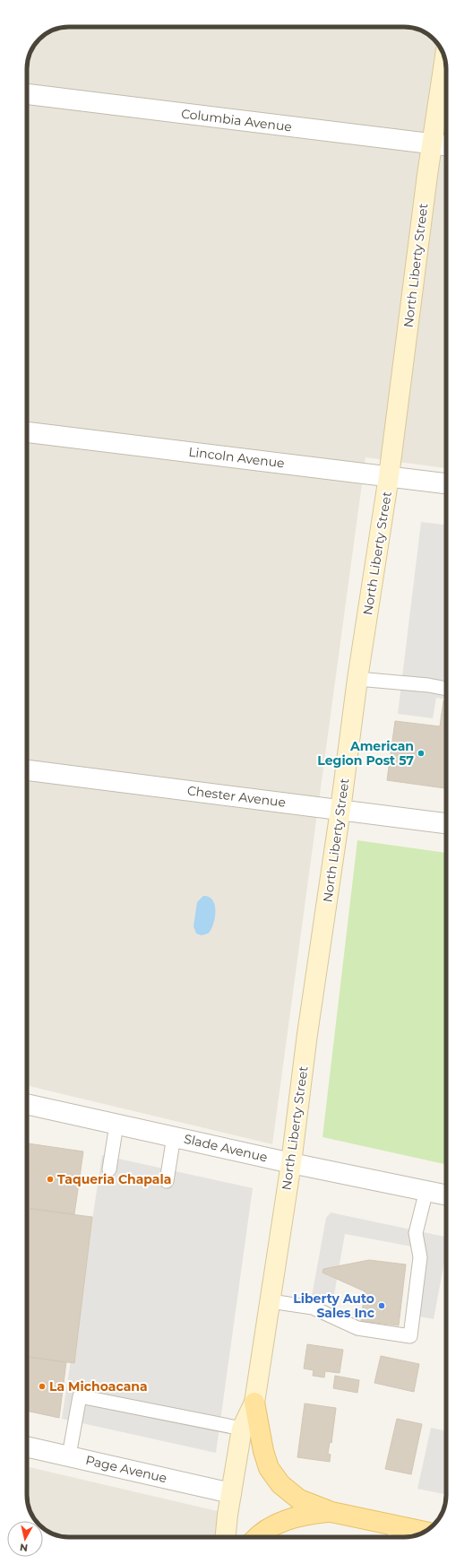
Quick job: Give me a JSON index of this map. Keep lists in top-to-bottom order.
{
  "streets": {
    "main road": ["North Liberty Street"],
    "street": [
      "Columbia Avenue",
      "Lincoln Avenue",
      "Chester Avenue",
      "Slade Avenue",
      "Page Avenue"
    ]
  },
  "crossings": [
    ["Columbia Avenue", "North Liberty Street"],
    ["North Liberty Street", "Lincoln Avenue"],
    ["North Liberty Street", "Chester Avenue"],
    ["North Liberty Street", "Slade Avenue"],
    ["North Liberty Street", "Page Avenue"]
  ],
  "places": [
    "American Legion Post 57",
    "Taqueria Chapala",
    "Liberty Auto Sales Inc",
    "La Michoacana"
  ],
  "north": "bottom"
}
